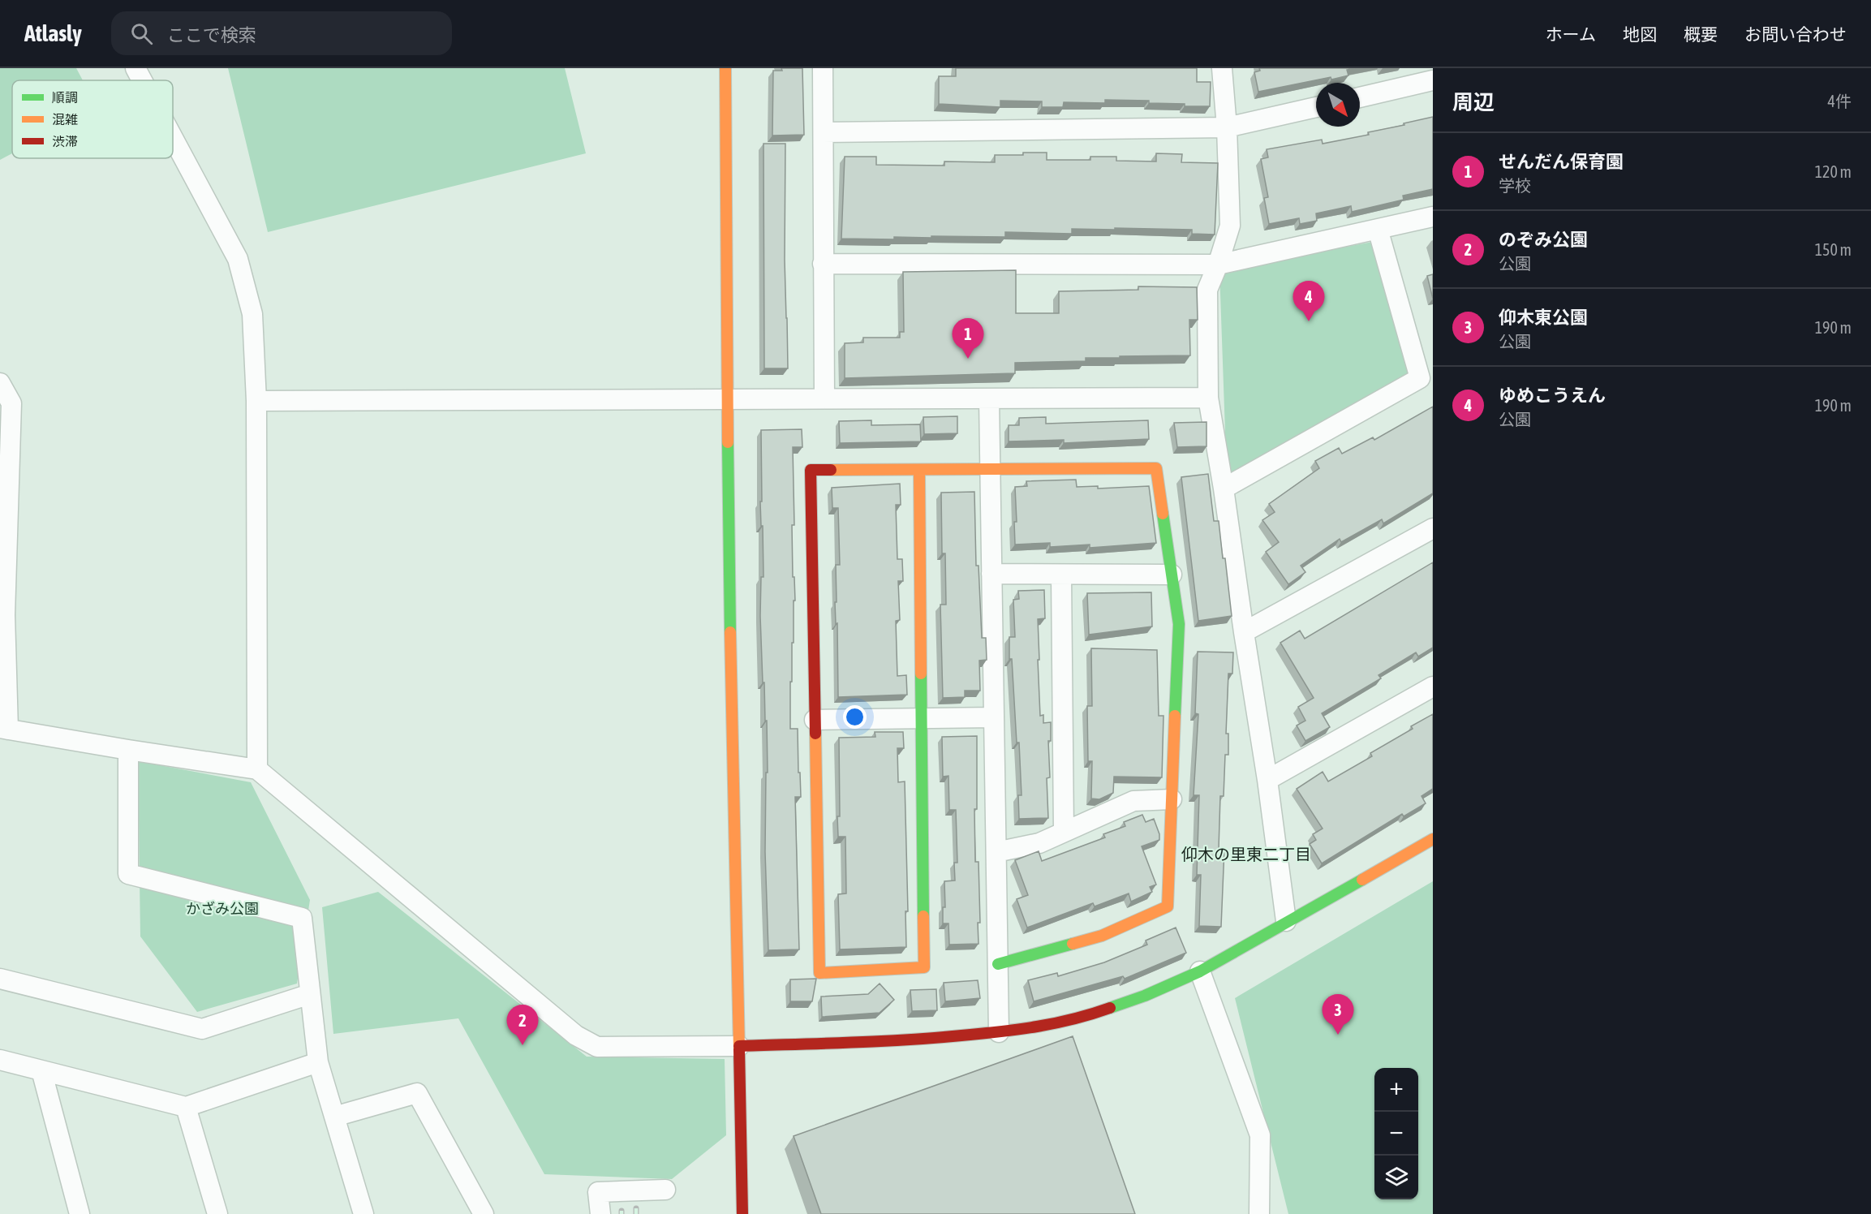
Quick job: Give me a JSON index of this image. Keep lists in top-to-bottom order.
{
  "districts": ["仰木の里東二丁目"],
  "parks": ["かざみ公園"],
  "legend": ["順調", "混雑", "渋滞"],
  "north": "bottom right",
  "page": {
    "header": "Atlasly",
    "search": "ここで検索",
    "nav": [
      "ホーム",
      "地図",
      "概要",
      "お問い合わせ"
    ],
    "heading": ["周辺", "4件"],
    "list": [
      {
        "mark": "1",
        "name": "せんだん保育園",
        "note": "学校",
        "value": "120 m"
      },
      {
        "mark": "2",
        "name": "のぞみ公園",
        "note": "公園",
        "value": "150 m"
      },
      {
        "mark": "3",
        "name": "仰木東公園",
        "note": "公園",
        "value": "190 m"
      },
      {
        "mark": "4",
        "name": "ゆめこうえん",
        "note": "公園",
        "value": "190 m"
      }
    ],
    "pins": [
      "4",
      "1",
      "3",
      "2"
    ],
    "map_buttons": ["+", "−"]
  }
}
